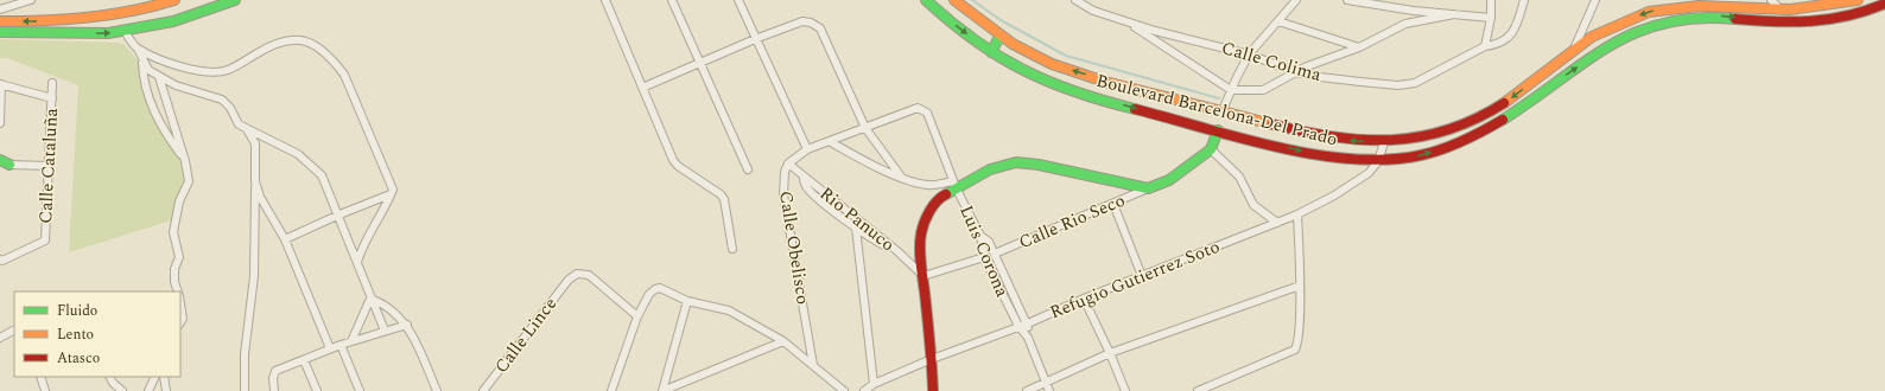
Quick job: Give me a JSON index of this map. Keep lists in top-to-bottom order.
{
  "streets": {
    "main road": ["Boulevard Barcelona-Del Prado"],
    "street": [
      "Calle Colima",
      "Calle Cataluña",
      "Rio Panuco",
      "Calle Rio Seco",
      "Calle Obelisco",
      "Luis Corona",
      "Refugio Gutierrez Soto",
      "Calle Lince"
    ]
  },
  "crossings": [
    ["Boulevard Barcelona-Del Prado", "Refugio Gutierrez Soto"],
    ["Rio Panuco", "Calle Obelisco"],
    ["Calle Obelisco", "Luis Corona"],
    ["Luis Corona", "Refugio Gutierrez Soto"]
  ],
  "legend": ["Fluido", "Lento", "Atasco"]
}
